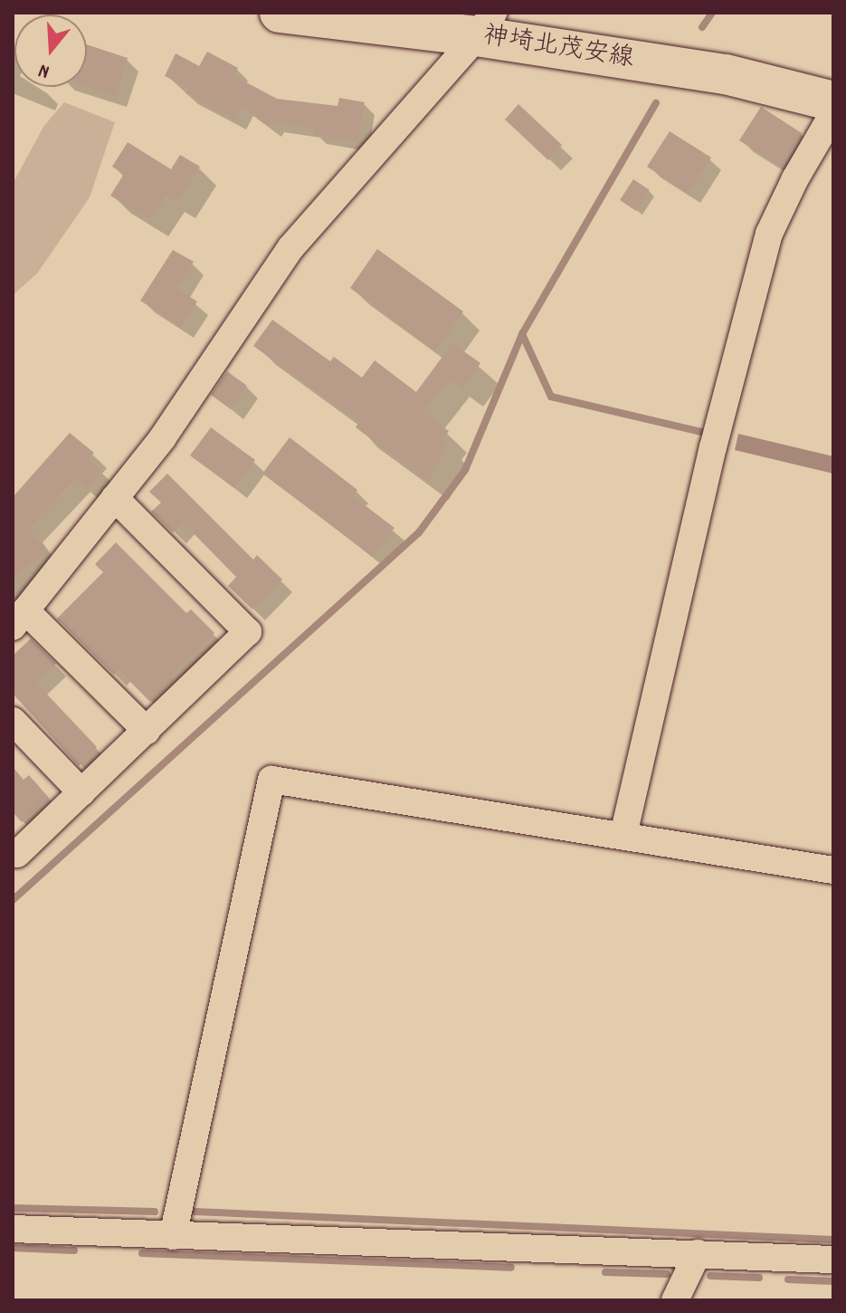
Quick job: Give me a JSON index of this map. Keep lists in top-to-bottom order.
{
  "streets": {
    "main road": ["神埼北茂安線"]
  },
  "north": "bottom"
}
